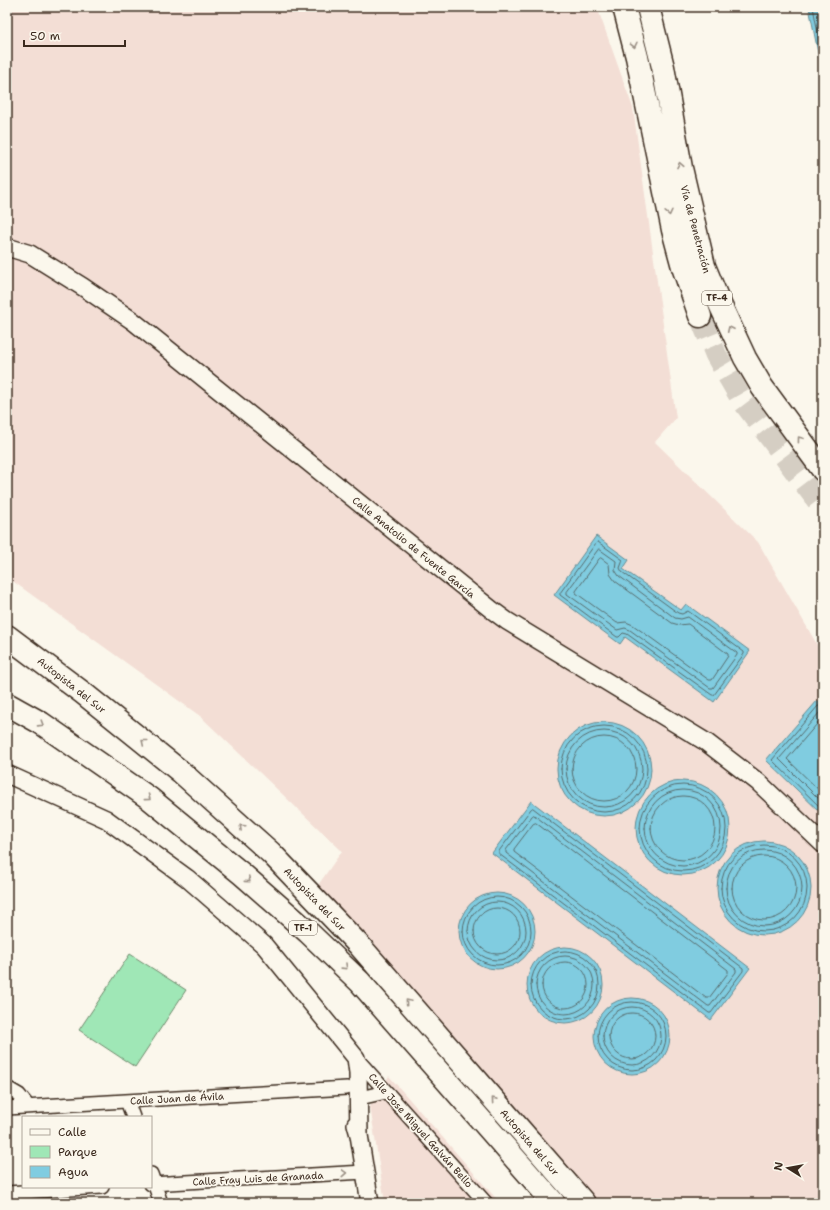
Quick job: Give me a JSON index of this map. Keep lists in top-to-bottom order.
{
  "streets": {
    "highway": [
      "Vía de Penetración",
      "TF-4",
      "Autopista del Sur",
      "TF-1"
    ],
    "street": [
      "Calle Anatolio de Fuente García",
      "Calle Juan de Ávila",
      "Calle Jose Miguel Galván Bello",
      "Calle Fray Luis de Granada"
    ]
  },
  "one_way": ["Calle Fray Luis de Granada"],
  "legend": ["Calle", "Parque", "Agua"],
  "scale_bar": "50 m",
  "north": "left"
}
